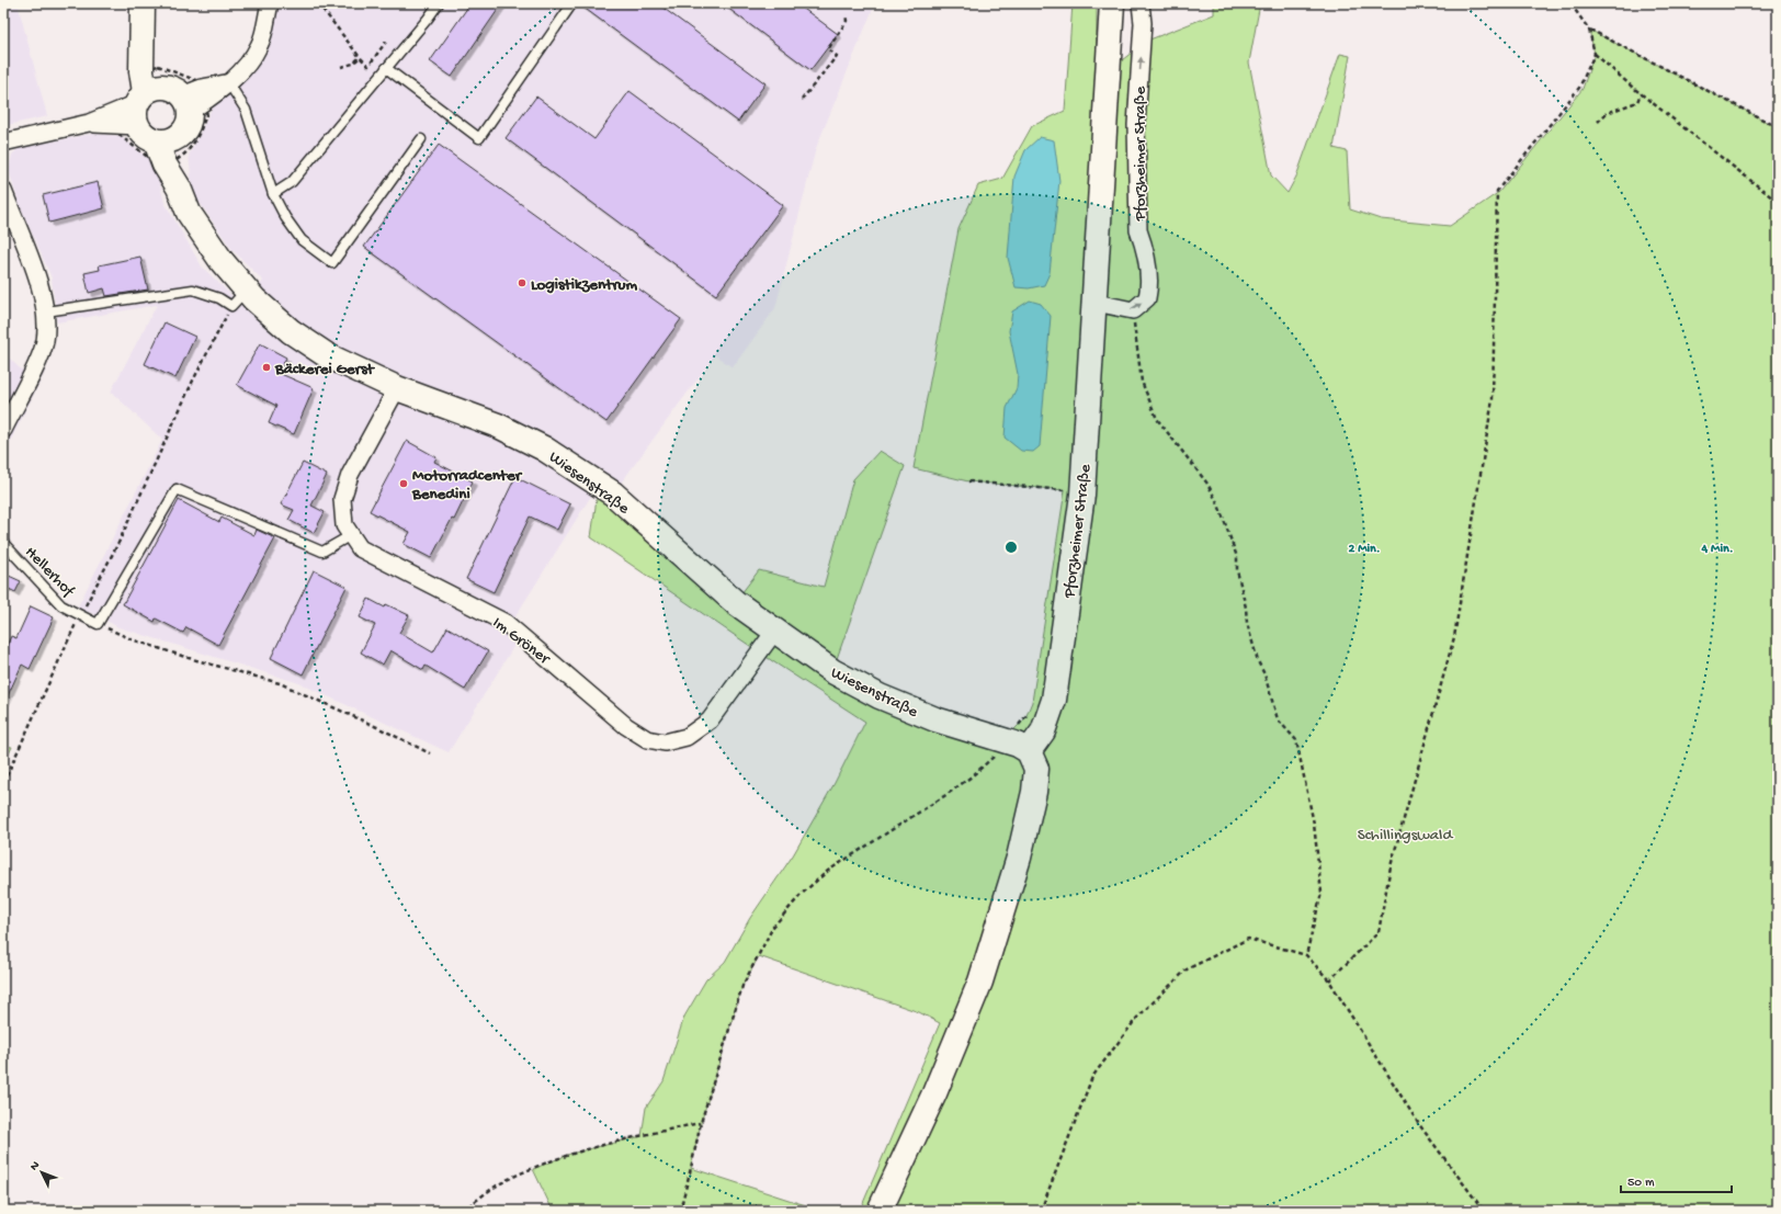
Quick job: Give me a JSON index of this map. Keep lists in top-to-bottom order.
{
  "streets": {
    "street": ["Pforzheimer Straße", "Wiesenstraße", "Im Gröner"],
    "lane": ["Hellerhof"]
  },
  "crossings": [
    ["Pforzheimer Straße", "Wiesenstraße"],
    ["Wiesenstraße", "Im Gröner"]
  ],
  "parks": ["Schillingswald"],
  "places": ["Logistikzentrum", "Bäckerei Gerst", "Motorradcenter Benedini"],
  "scale_bar": "50 m",
  "north": "top left",
  "rings": ["2 Min.", "4 Min."]
}
